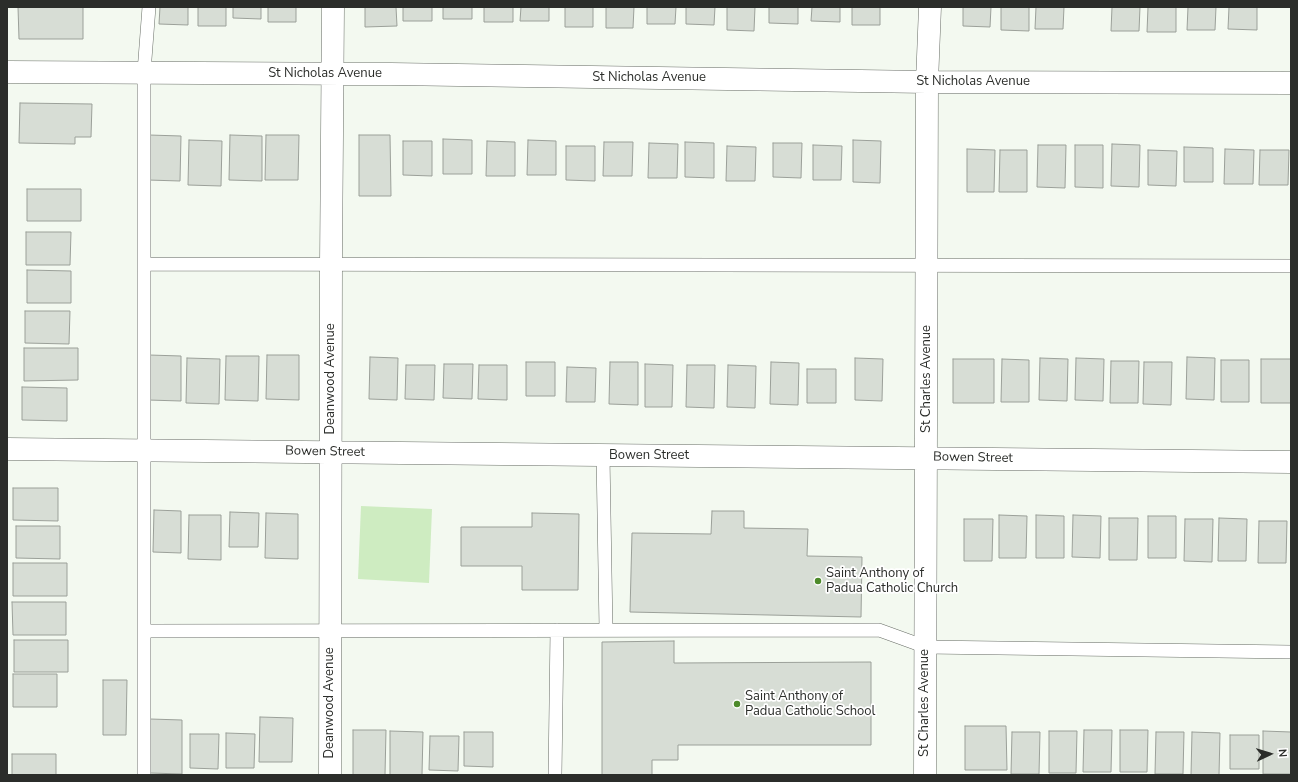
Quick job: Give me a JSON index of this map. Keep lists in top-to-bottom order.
{
  "streets": {
    "street": [
      "St Nicholas Avenue",
      "Deanwood Avenue",
      "St Charles Avenue",
      "Bowen Street"
    ]
  },
  "crossings": [
    ["St Nicholas Avenue", "Deanwood Avenue"],
    ["St Nicholas Avenue", "St Charles Avenue"],
    ["Deanwood Avenue", "Bowen Street"],
    ["St Charles Avenue", "Bowen Street"]
  ],
  "places": ["Saint Anthony of Padua Catholic Church", "Saint Anthony of Padua Catholic School"],
  "north": "right"
}
